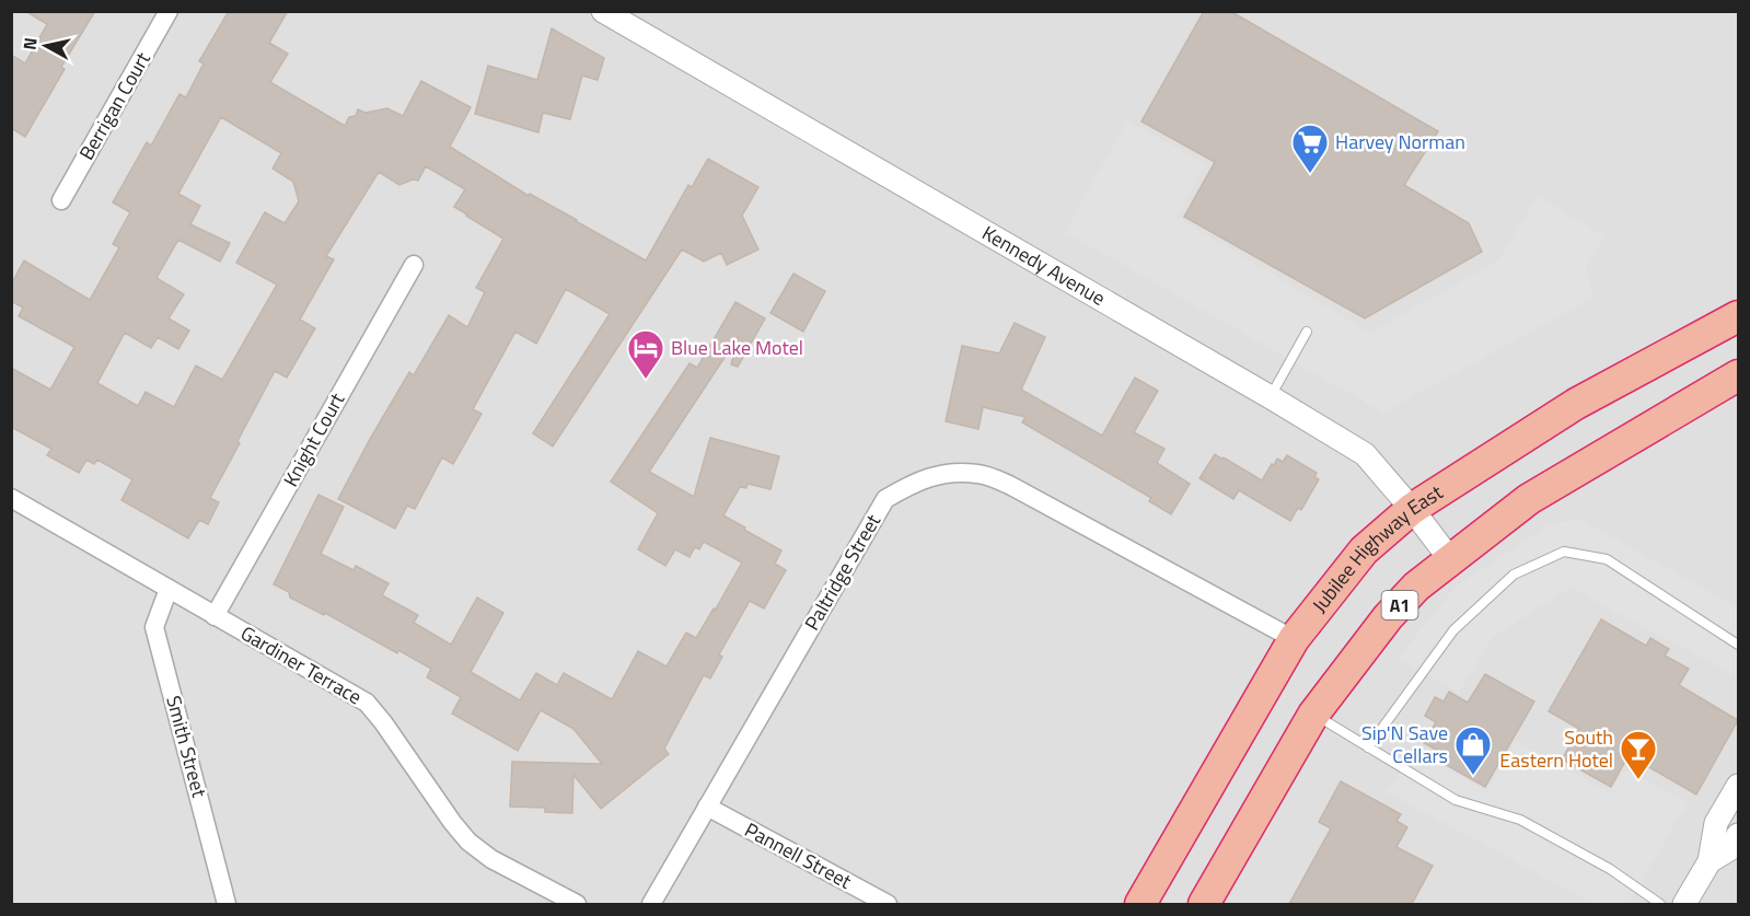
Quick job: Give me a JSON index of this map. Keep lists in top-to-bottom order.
{
  "streets": {
    "highway": ["Jubilee Highway East", "A1"],
    "street": [
      "Berrigan Court",
      "Kennedy Avenue",
      "Knight Court",
      "Paltridge Street",
      "Gardiner Terrace",
      "Smith Street",
      "Pannell Street"
    ]
  },
  "crossings": [
    ["Kennedy Avenue", "Jubilee Highway East"],
    ["Kennedy Avenue", "A1"],
    ["Knight Court", "Gardiner Terrace"],
    ["Jubilee Highway East", "Paltridge Street"],
    ["Paltridge Street", "Pannell Street"],
    ["Gardiner Terrace", "Smith Street"]
  ],
  "places": {
    "supermarket": ["Harvey Norman"],
    "hotel": ["Blue Lake Motel"],
    "shop": ["Sip'N Save Cellars"],
    "bar": ["South Eastern Hotel"]
  },
  "north": "left"
}
